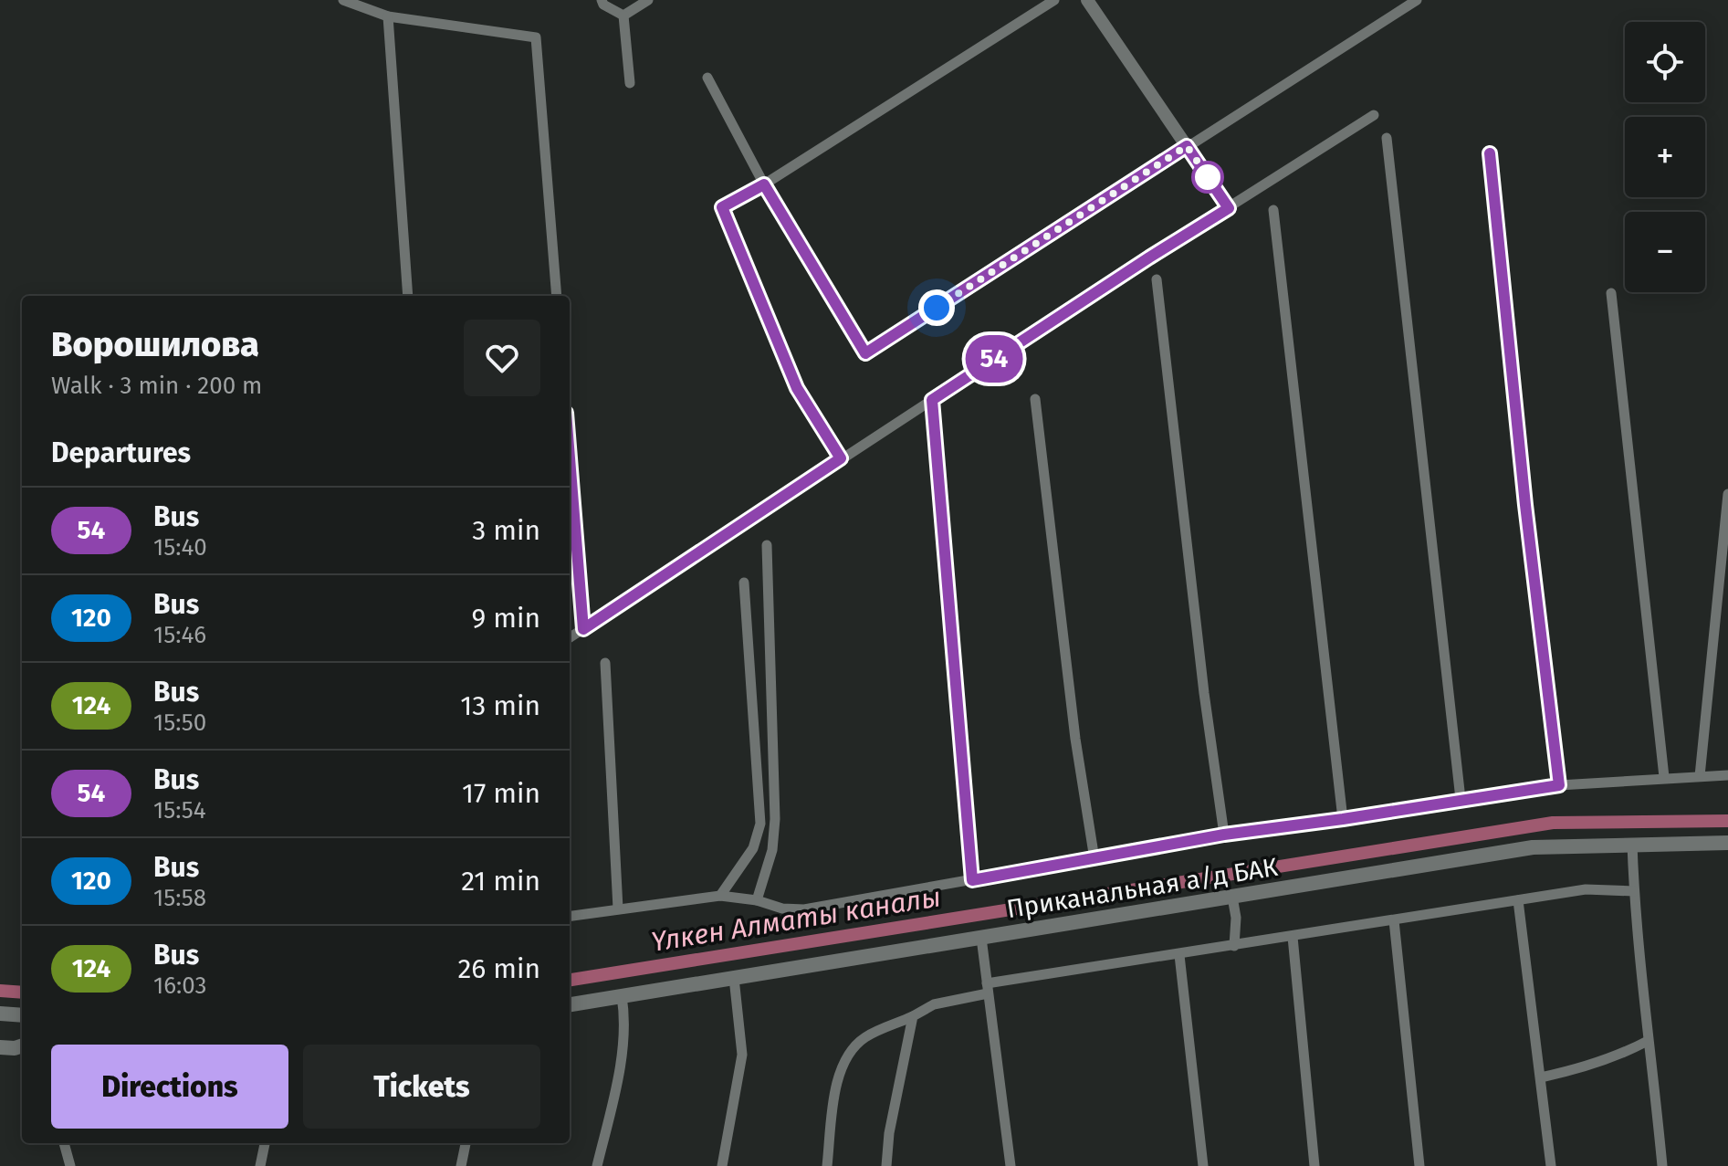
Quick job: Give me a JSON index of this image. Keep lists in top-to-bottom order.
{
  "streets": {
    "main road": ["Приканальная а/д БАК"]
  },
  "water": ["Үлкен Алматы каналы"],
  "lines": ["bus line 54"],
  "page": {
    "on_map": "54",
    "map_buttons": ["+", "−"],
    "heading": [
      ["Ворошилова", "Walk · 3 min · 200 m"],
      "Departures"
    ],
    "list": [
      {
        "mark": "54",
        "name": "Bus",
        "note": "15:40",
        "value": "3 min"
      },
      {
        "mark": "120",
        "name": "Bus",
        "note": "15:46",
        "value": "9 min"
      },
      {
        "mark": "124",
        "name": "Bus",
        "note": "15:50",
        "value": "13 min"
      },
      {
        "mark": "54",
        "name": "Bus",
        "note": "15:54",
        "value": "17 min"
      },
      {
        "mark": "120",
        "name": "Bus",
        "note": "15:58",
        "value": "21 min"
      },
      {
        "mark": "124",
        "name": "Bus",
        "note": "16:03",
        "value": "26 min"
      }
    ],
    "buttons": ["Directions", "Tickets"]
  }
}
